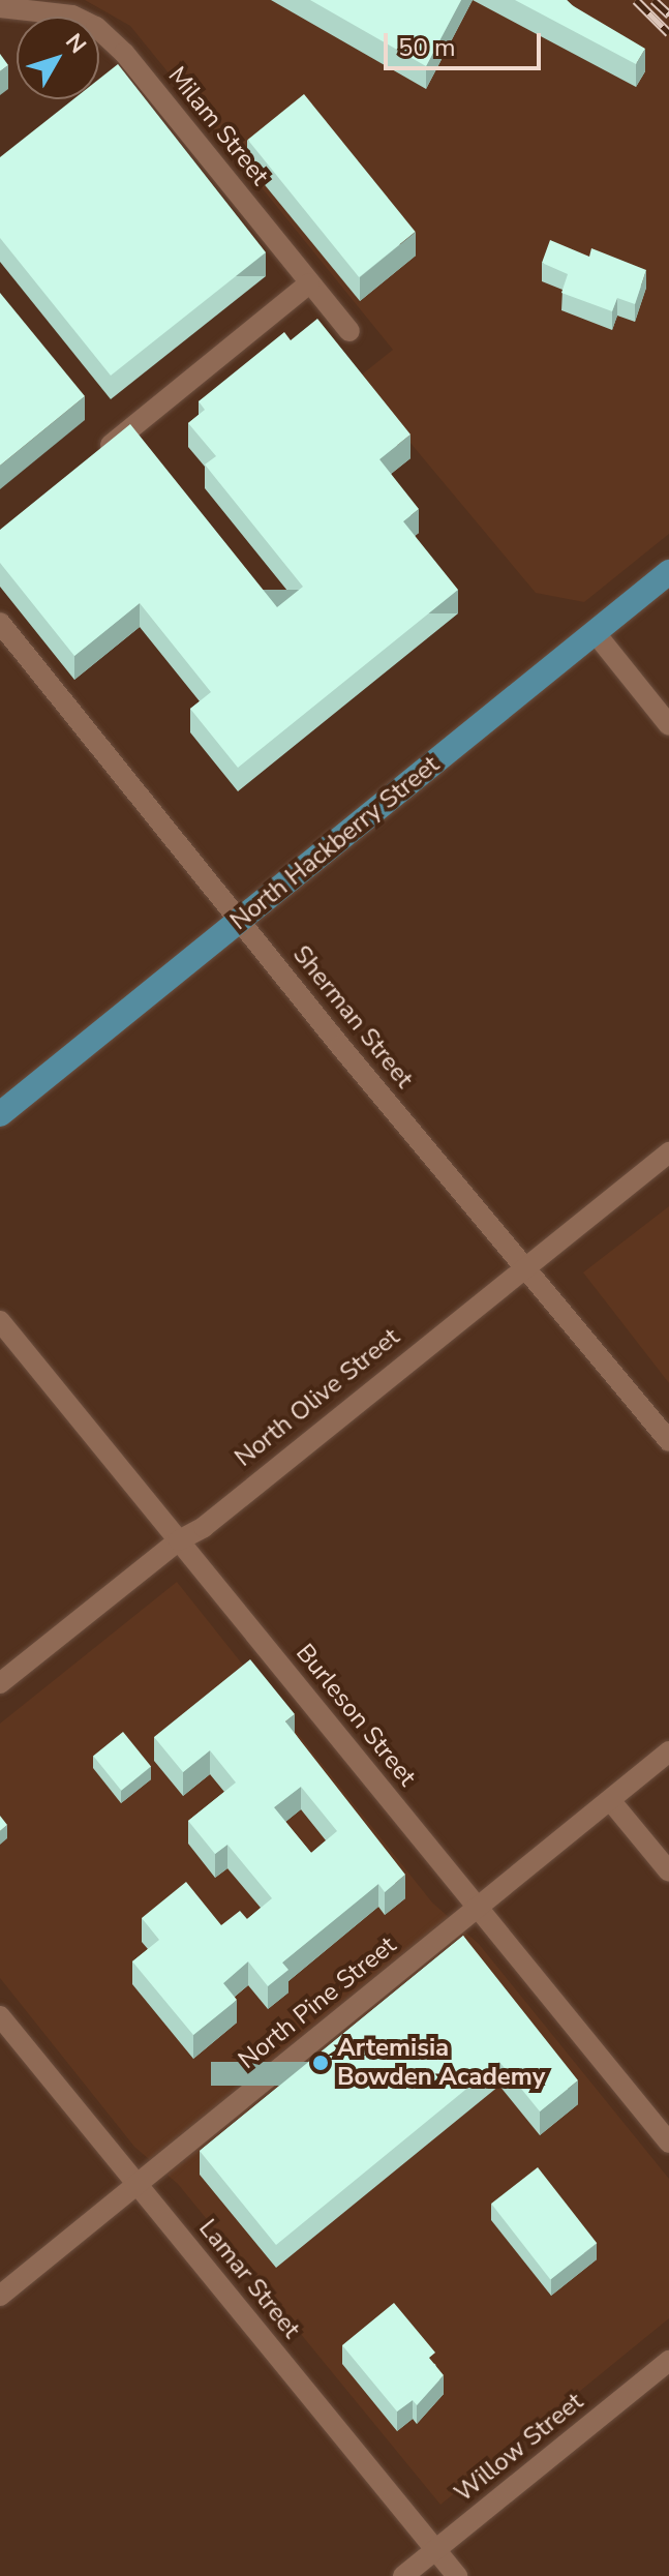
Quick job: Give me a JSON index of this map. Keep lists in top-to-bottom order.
{
  "streets": {
    "main road": ["North Hackberry Street"],
    "street": [
      "Milam Street",
      "Sherman Street",
      "North Olive Street",
      "Burleson Street",
      "North Pine Street",
      "Lamar Street",
      "Willow Street"
    ]
  },
  "crossings": [
    ["North Hackberry Street", "Sherman Street"],
    ["Sherman Street", "North Olive Street"],
    ["North Olive Street", "Burleson Street"],
    ["Burleson Street", "North Pine Street"],
    ["North Pine Street", "Lamar Street"],
    ["Lamar Street", "Willow Street"]
  ],
  "places": ["Artemisia Bowden Academy"],
  "scale_bar": "50 m",
  "north": "top right"
}
